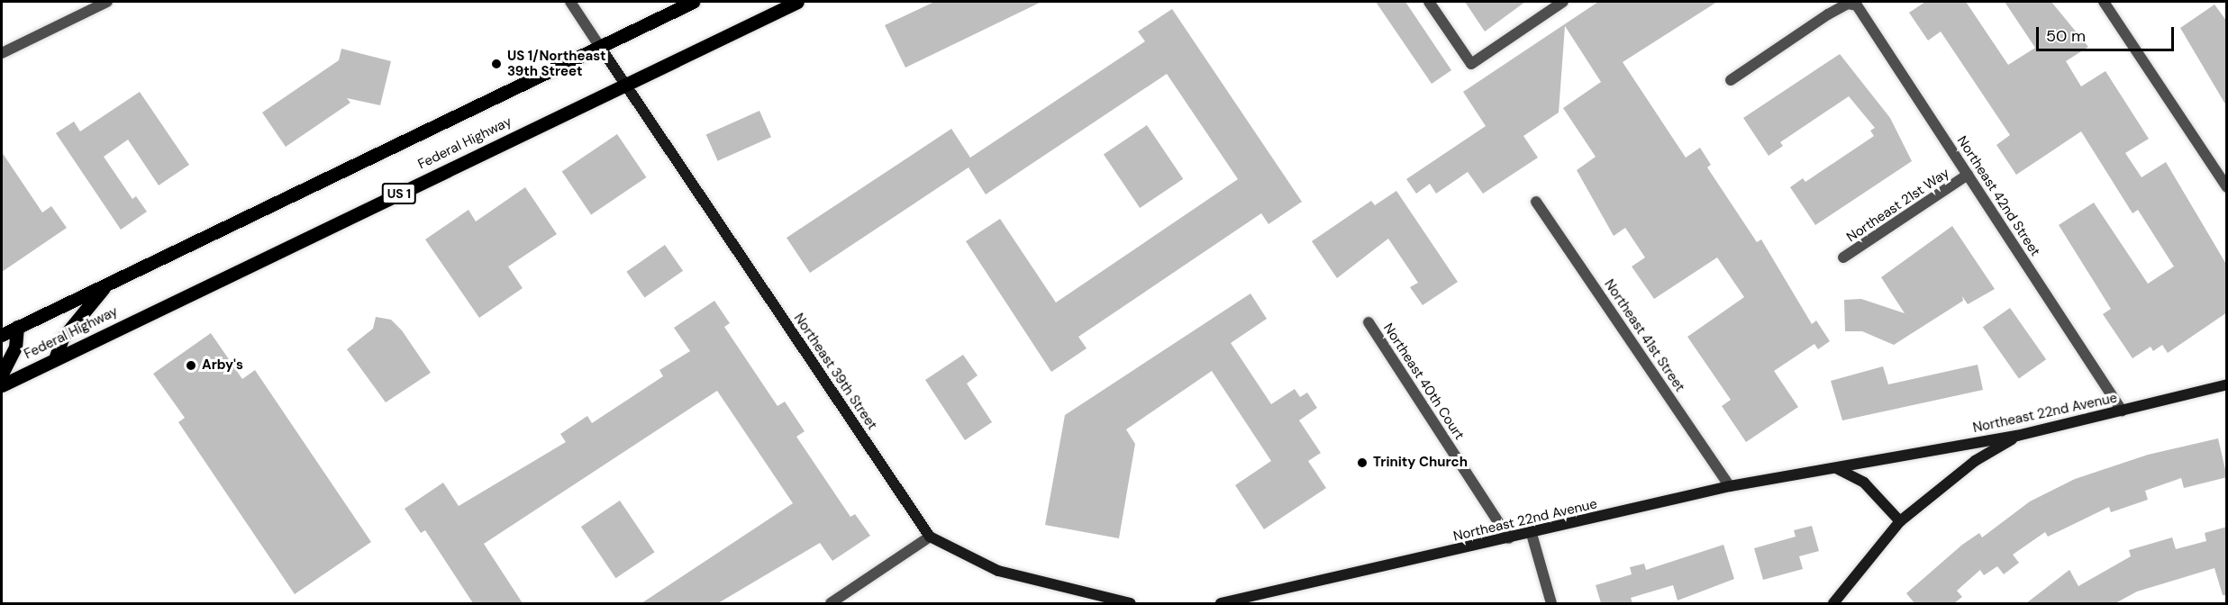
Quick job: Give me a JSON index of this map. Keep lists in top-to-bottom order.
{
  "streets": {
    "main road": ["Federal Highway", "US 1"],
    "street": [
      "Northeast 42nd Street",
      "Northeast 21st Way",
      "Northeast 41st Street",
      "Northeast 39th Street",
      "Northeast 40th Court",
      "Northeast 22nd Avenue"
    ]
  },
  "crossings": [
    ["Federal Highway", "Northeast 39th Street"],
    ["Northeast 42nd Street", "Northeast 21st Way"],
    ["Northeast 42nd Street", "Northeast 22nd Avenue"],
    ["Northeast 41st Street", "Northeast 22nd Avenue"],
    ["Northeast 40th Court", "Northeast 22nd Avenue"]
  ],
  "places": ["US 1/Northeast 39th Street", "Arby's", "Trinity Church"],
  "scale_bar": "50 m"
}
